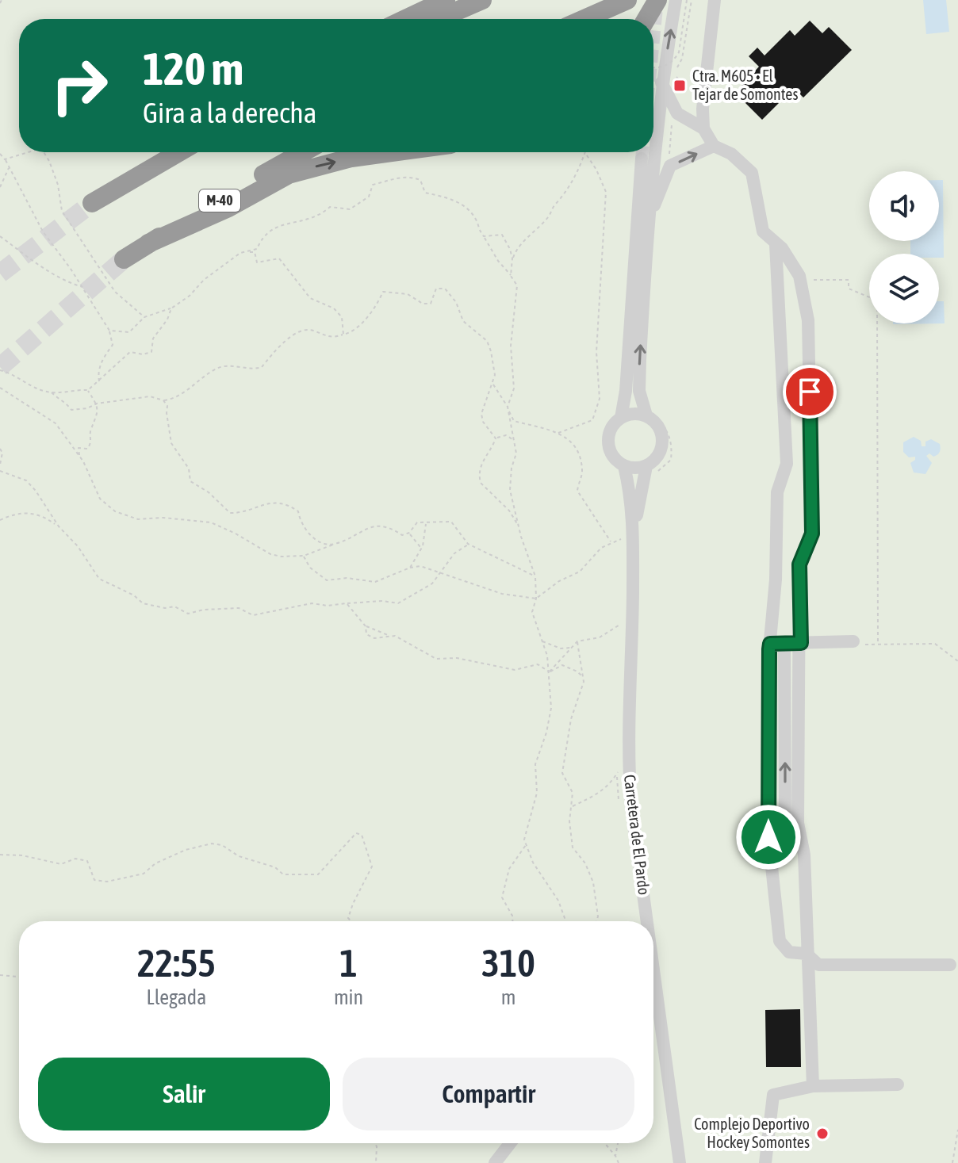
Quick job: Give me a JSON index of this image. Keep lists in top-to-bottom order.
{
  "streets": {
    "highway": ["M-40"],
    "street": ["Carretera de El Pardo"]
  },
  "places": {
    "transit": ["Ctra. M605 - El Tejar de Somontes"],
    "other": ["Complejo Deportivo Hockey Somontes"]
  },
  "page": {
    "turn": ["120 m", "Gira a la derecha"],
    "eta": [
      "22:55",
      "Llegada",
      "1",
      "min",
      "310",
      "m"
    ],
    "buttons": ["Salir", "Compartir"]
  }
}
